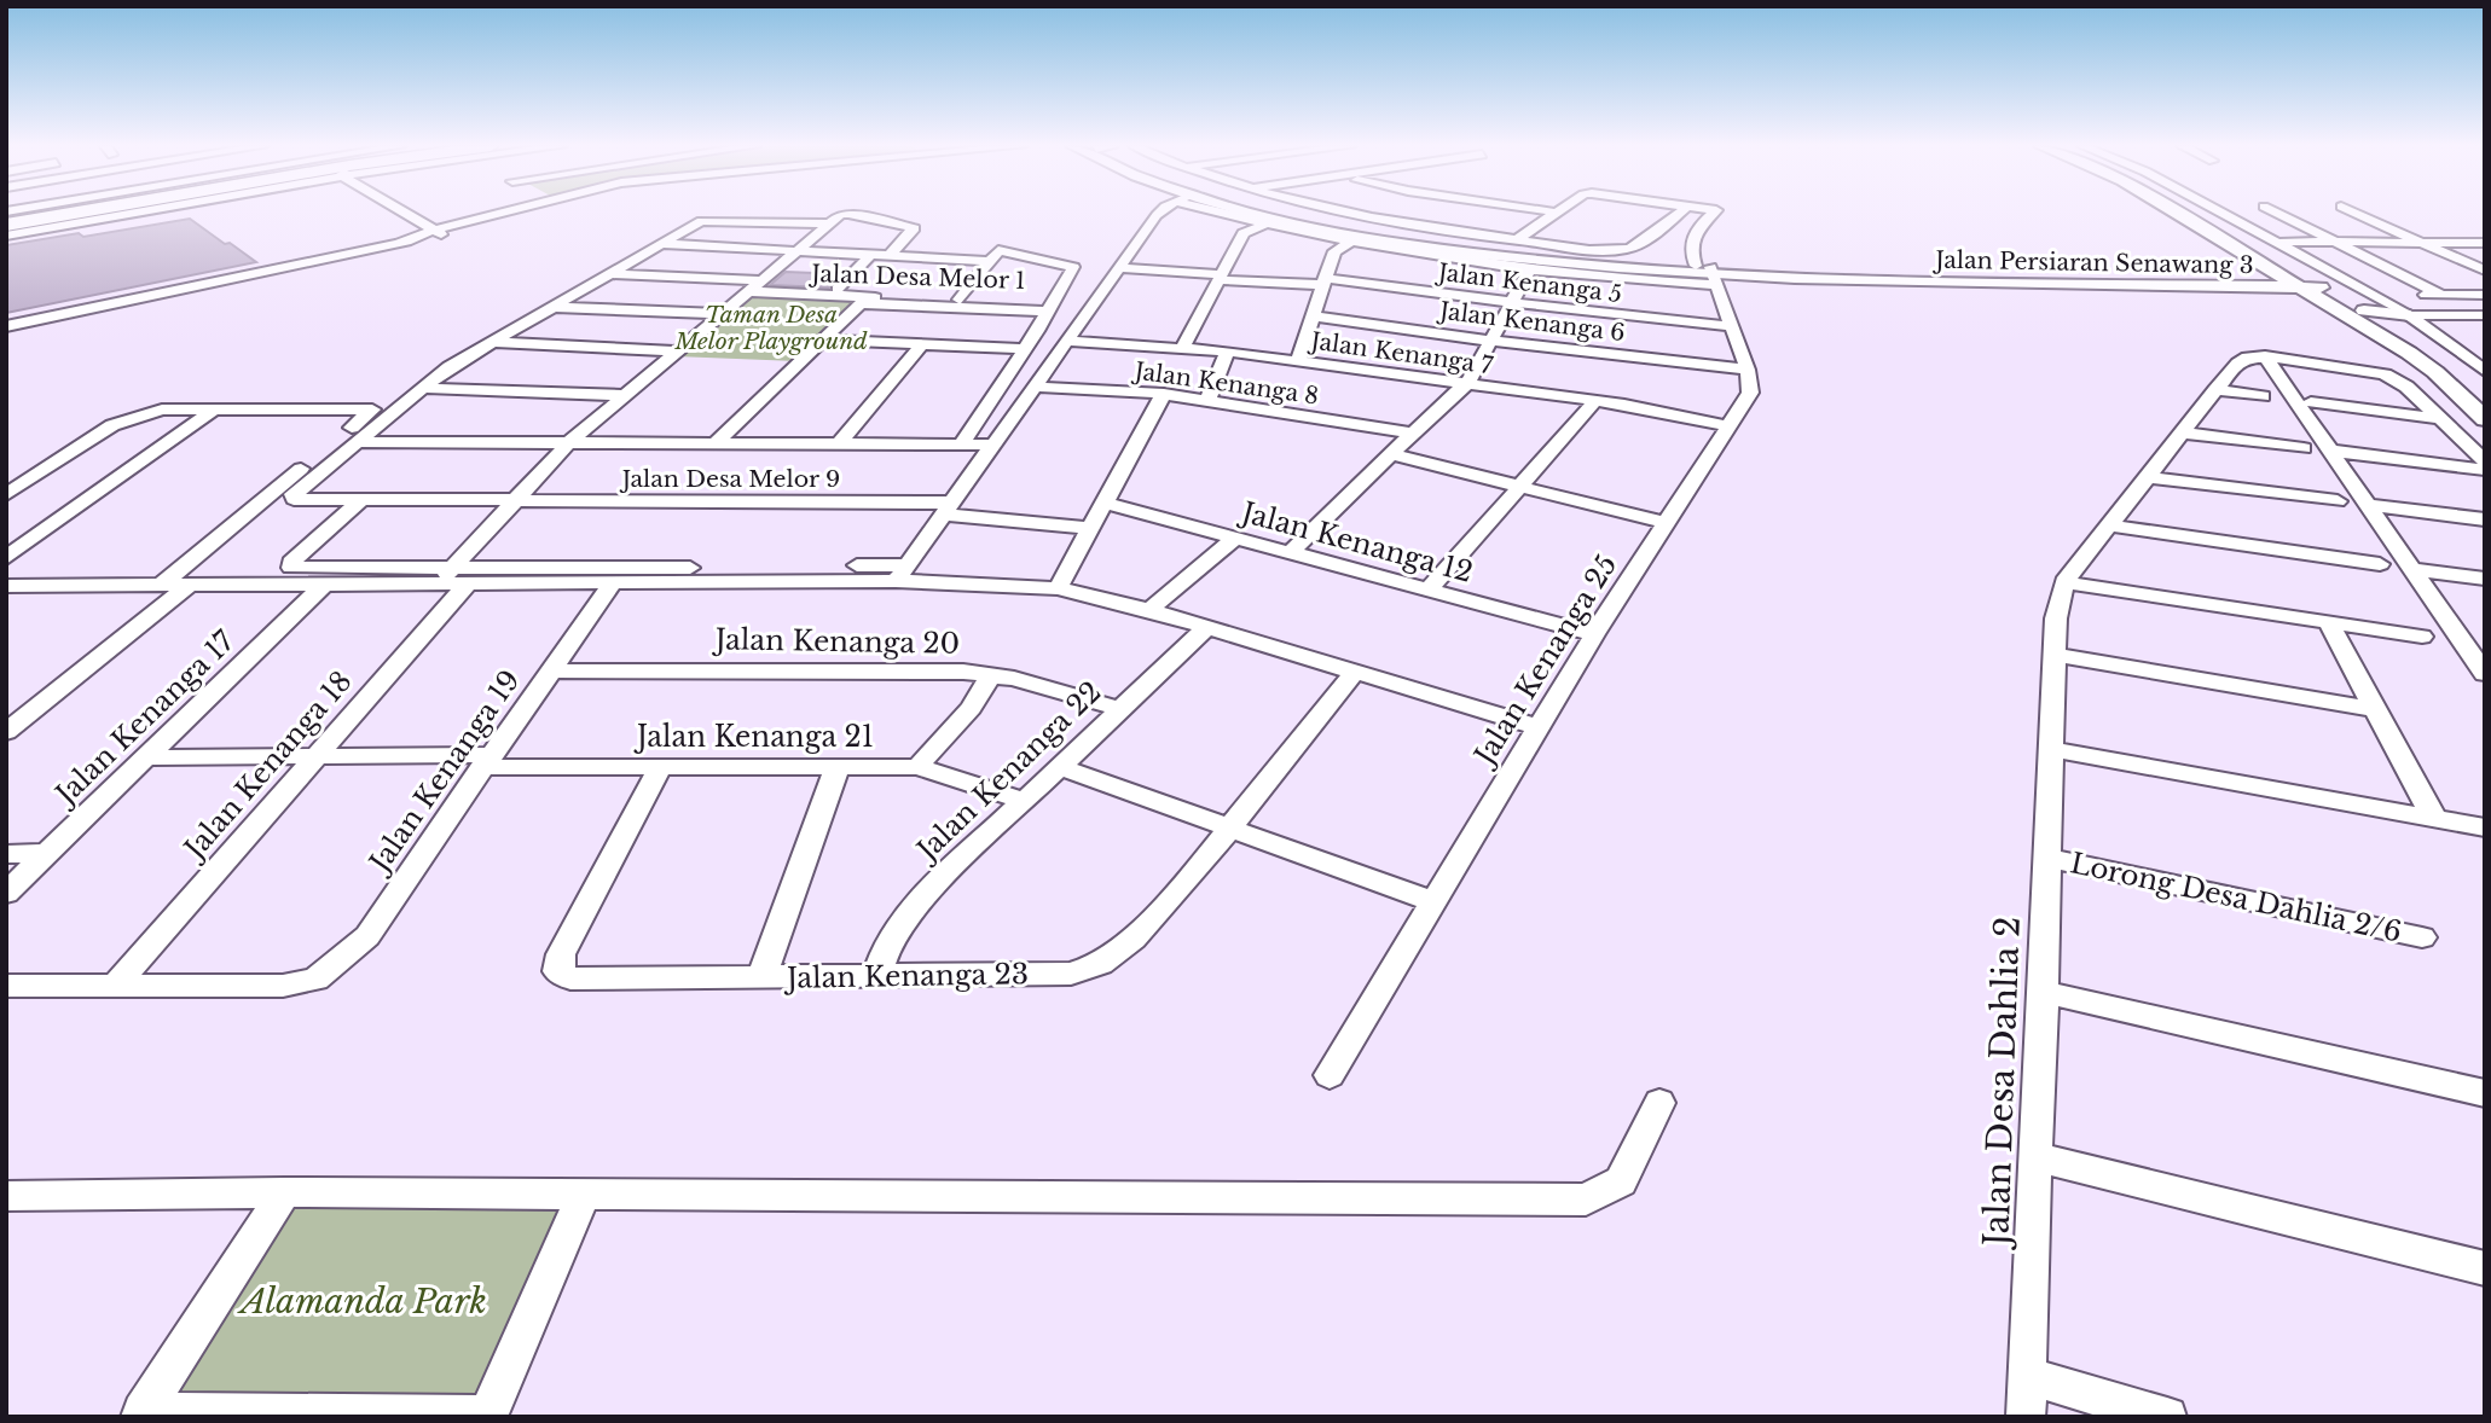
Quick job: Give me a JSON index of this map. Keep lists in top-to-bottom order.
{
  "streets": {
    "street": [
      "Jalan Persiaran Senawang 3",
      "Jalan Desa Melor 1",
      "Jalan Kenanga 5",
      "Jalan Kenanga 6",
      "Jalan Kenanga 7",
      "Jalan Kenanga 8",
      "Jalan Desa Melor 9",
      "Jalan Kenanga 12",
      "Jalan Kenanga 20",
      "Jalan Kenanga 25",
      "Jalan Kenanga 17",
      "Jalan Kenanga 21",
      "Jalan Kenanga 18",
      "Jalan Kenanga 19",
      "Jalan Kenanga 22",
      "Lorong Desa Dahlia 2/6",
      "Jalan Kenanga 23",
      "Jalan Desa Dahlia 2"
    ]
  },
  "crossings": [
    ["Jalan Desa Melor 1", "Jalan Kenanga 18"],
    ["Jalan Kenanga 6", "Jalan Kenanga 25"],
    ["Jalan Kenanga 7", "Jalan Kenanga 25"],
    ["Jalan Desa Melor 9", "Jalan Kenanga 18"],
    ["Jalan Kenanga 12", "Jalan Kenanga 25"],
    ["Jalan Kenanga 20", "Jalan Kenanga 19"],
    ["Jalan Kenanga 20", "Jalan Kenanga 22"],
    ["Jalan Kenanga 17", "Jalan Kenanga 21"],
    ["Jalan Kenanga 21", "Jalan Kenanga 18"],
    ["Jalan Kenanga 21", "Jalan Kenanga 19"],
    ["Jalan Kenanga 21", "Jalan Kenanga 22"],
    ["Jalan Kenanga 21", "Jalan Kenanga 23"],
    ["Jalan Kenanga 18", "Jalan Kenanga 19"],
    ["Jalan Kenanga 22", "Jalan Kenanga 23"],
    ["Lorong Desa Dahlia 2/6", "Jalan Desa Dahlia 2"]
  ],
  "parks": ["Taman Desa Melor Playground", "Alamanda Park"]
}
